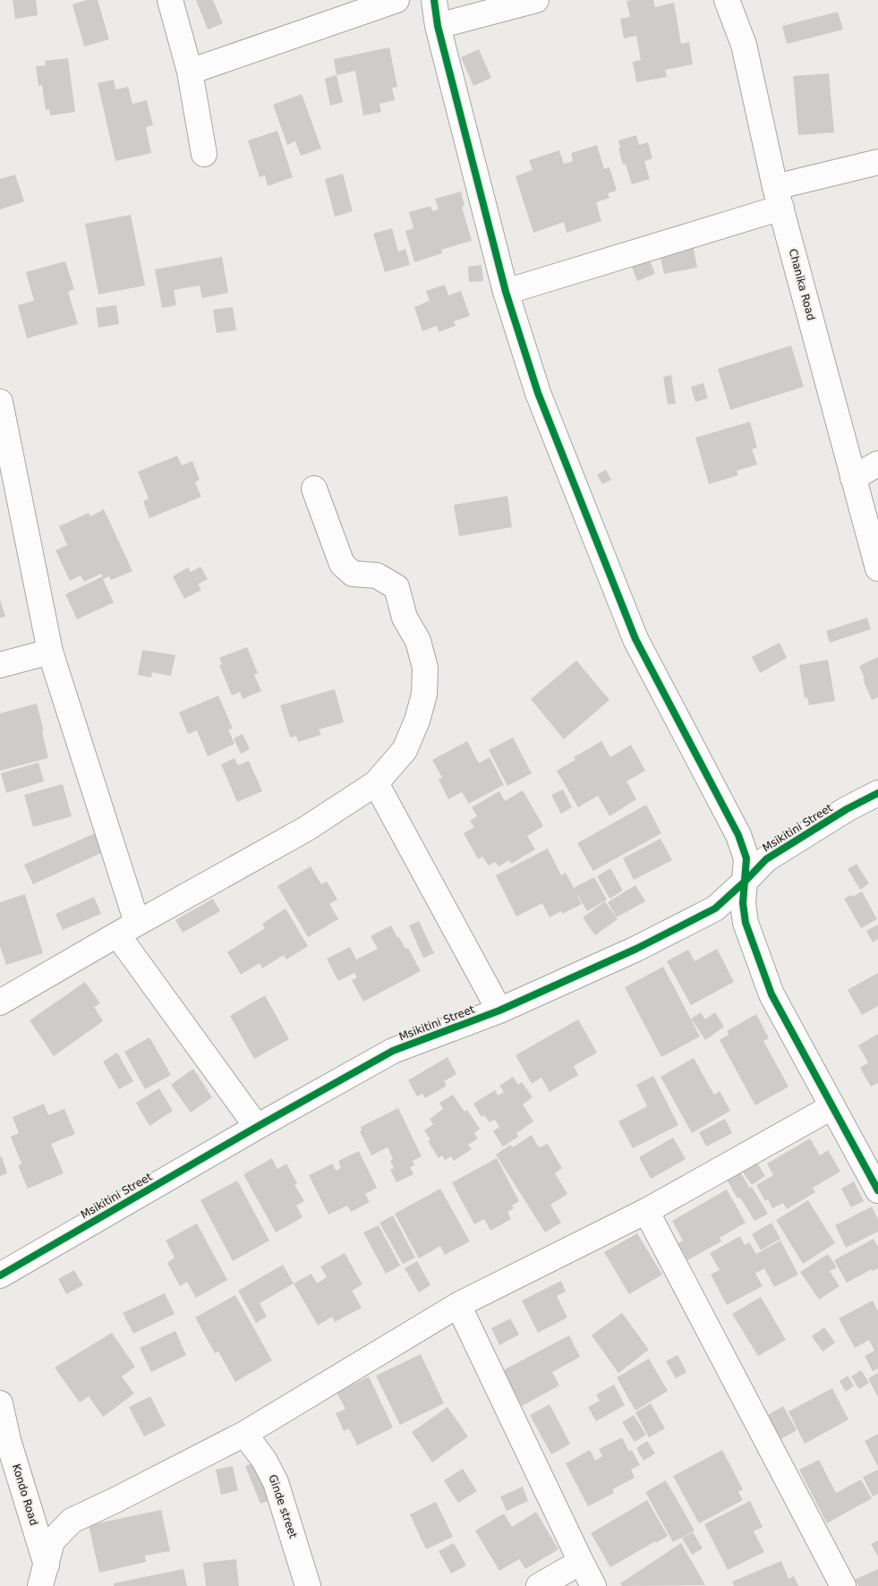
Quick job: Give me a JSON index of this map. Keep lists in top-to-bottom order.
{
  "streets": {
    "street": [
      "Chanika Road",
      "Msikitini Street",
      "Kondo Road",
      "Ginde street"
    ]
  }
}
